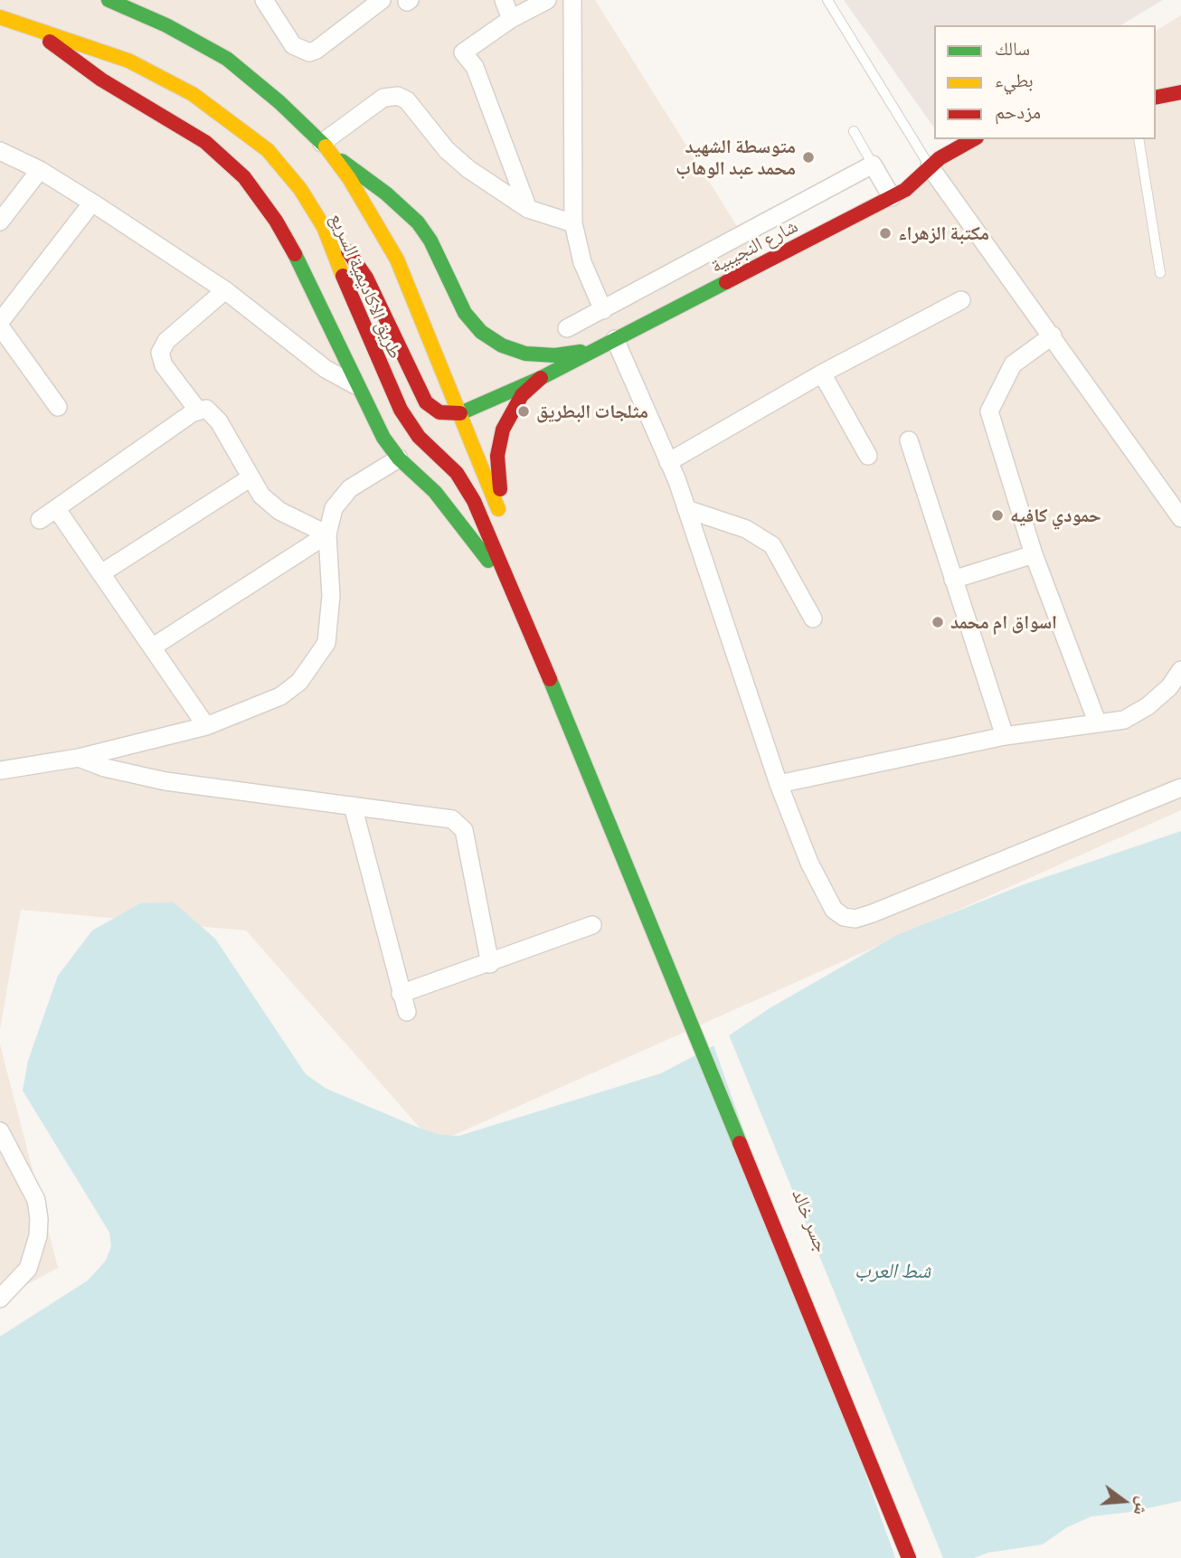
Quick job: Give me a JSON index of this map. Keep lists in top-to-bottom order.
{
  "streets": {
    "main road": ["شارع النجيبية", "طريق الاكاديمية السريع", "جسر خالد"]
  },
  "crossings": [
    ["شارع النجيبية", "طريق الاكاديمية السريع"],
    ["طريق الاكاديمية السريع", "جسر خالد"]
  ],
  "water": ["شط العرب"],
  "places": [
    "متوسطة الشهيد محمد عبد الوهاب",
    "مكتبة الزهراء",
    "مثلجات البطريق",
    "حمودي كافيه",
    "اسواق ام محمد"
  ],
  "legend": ["سالك", "بطيء", "مزدحم"],
  "north": "right"
}
